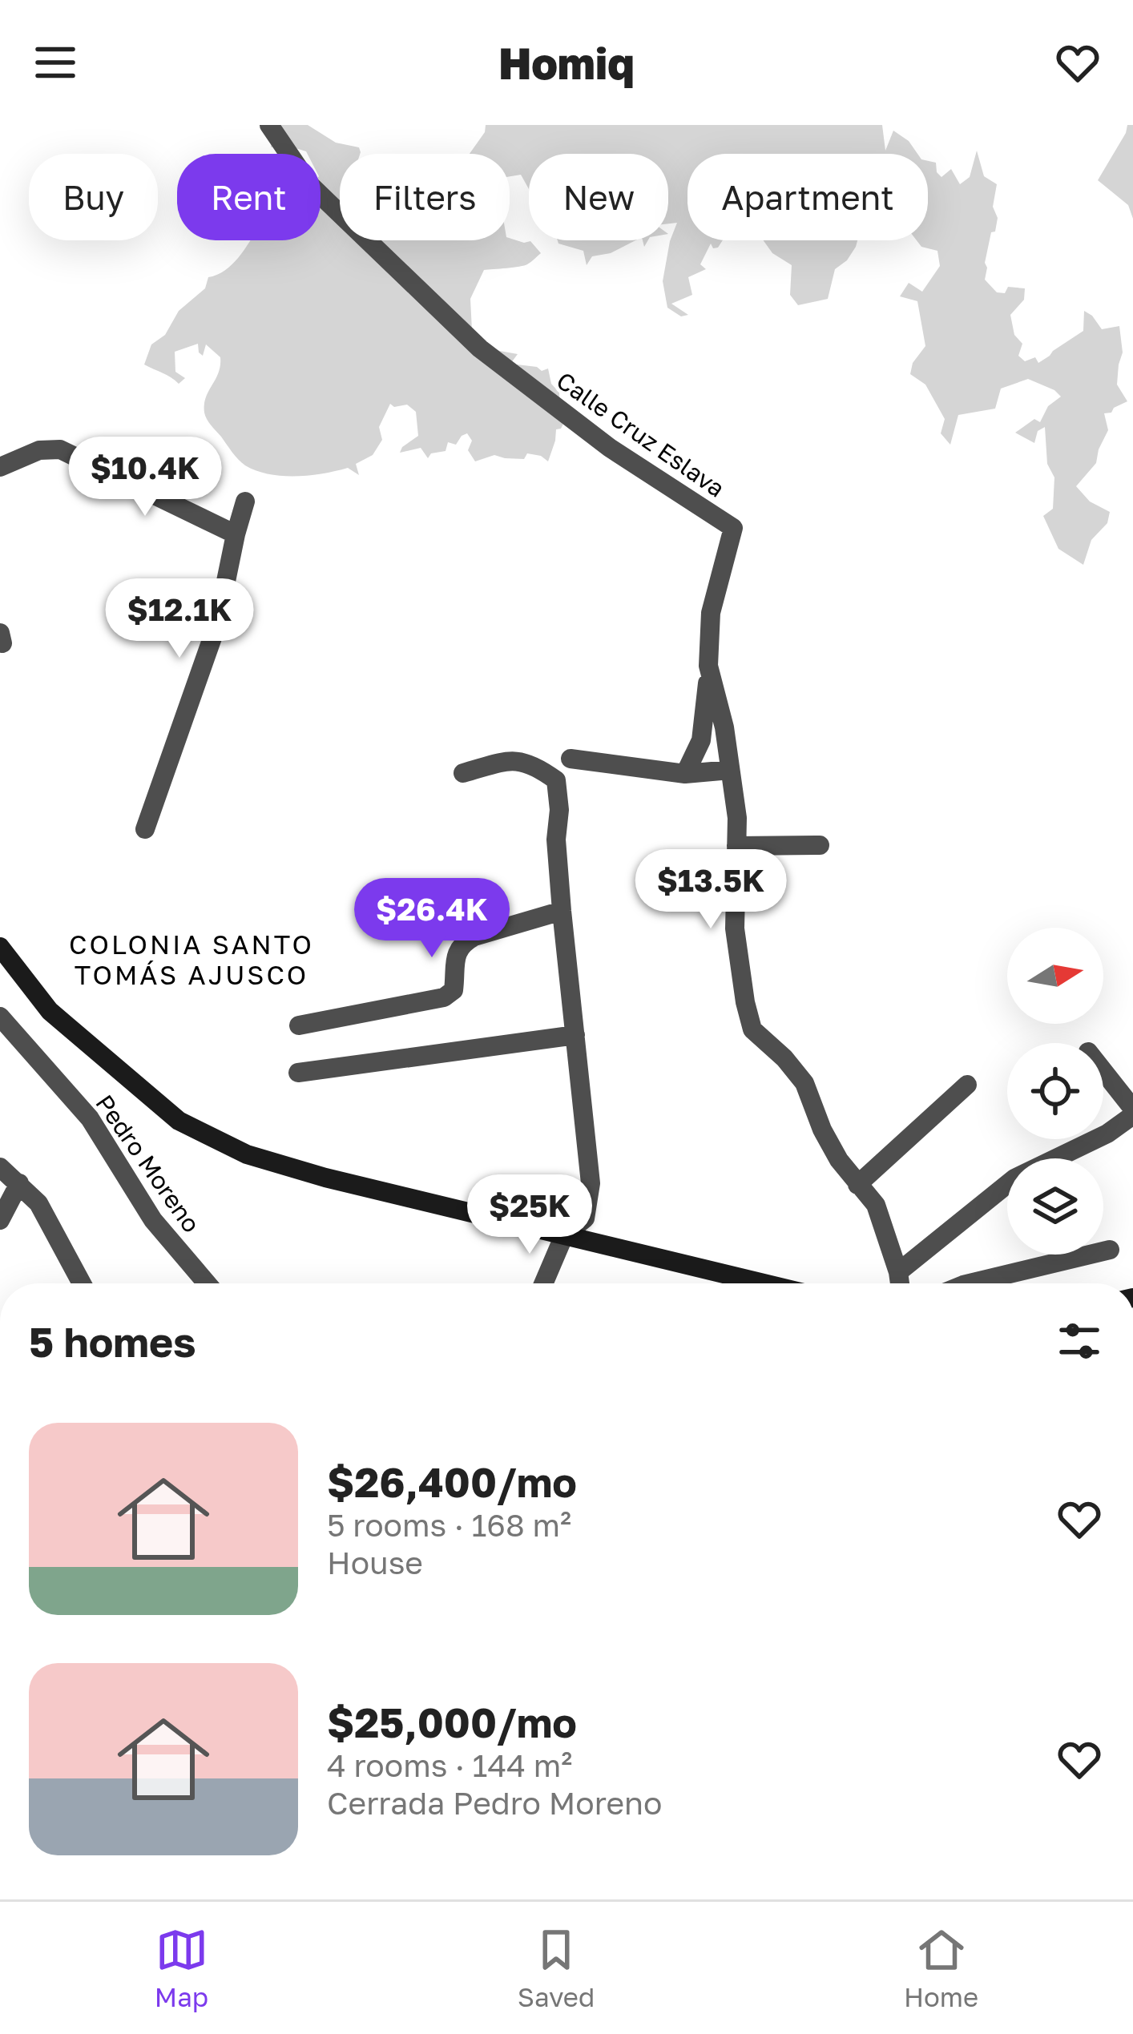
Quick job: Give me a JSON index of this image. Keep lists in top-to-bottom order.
{
  "streets": {
    "street": ["Calle Cruz Eslava", "Pedro Moreno"]
  },
  "districts": ["COLONIA SANTO TOMÁS AJUSCO"],
  "north": "right",
  "page": {
    "header": "Homiq",
    "chip": [
      "Buy",
      "Rent",
      "Filters",
      "New",
      "Apartment"
    ],
    "price": [
      "$10.4K",
      "$12.1K",
      "$13.5K",
      "$26.4K",
      "$25K"
    ],
    "heading": "5 homes",
    "list": [
      {
        "name": "$26,400/mo",
        "note": "5 rooms · 168 m² · House"
      },
      {
        "name": "$25,000/mo",
        "note": "4 rooms · 144 m² · Cerrada Pedro Moreno"
      }
    ],
    "tabs": ["Map", "Saved", "Home"]
  }
}
